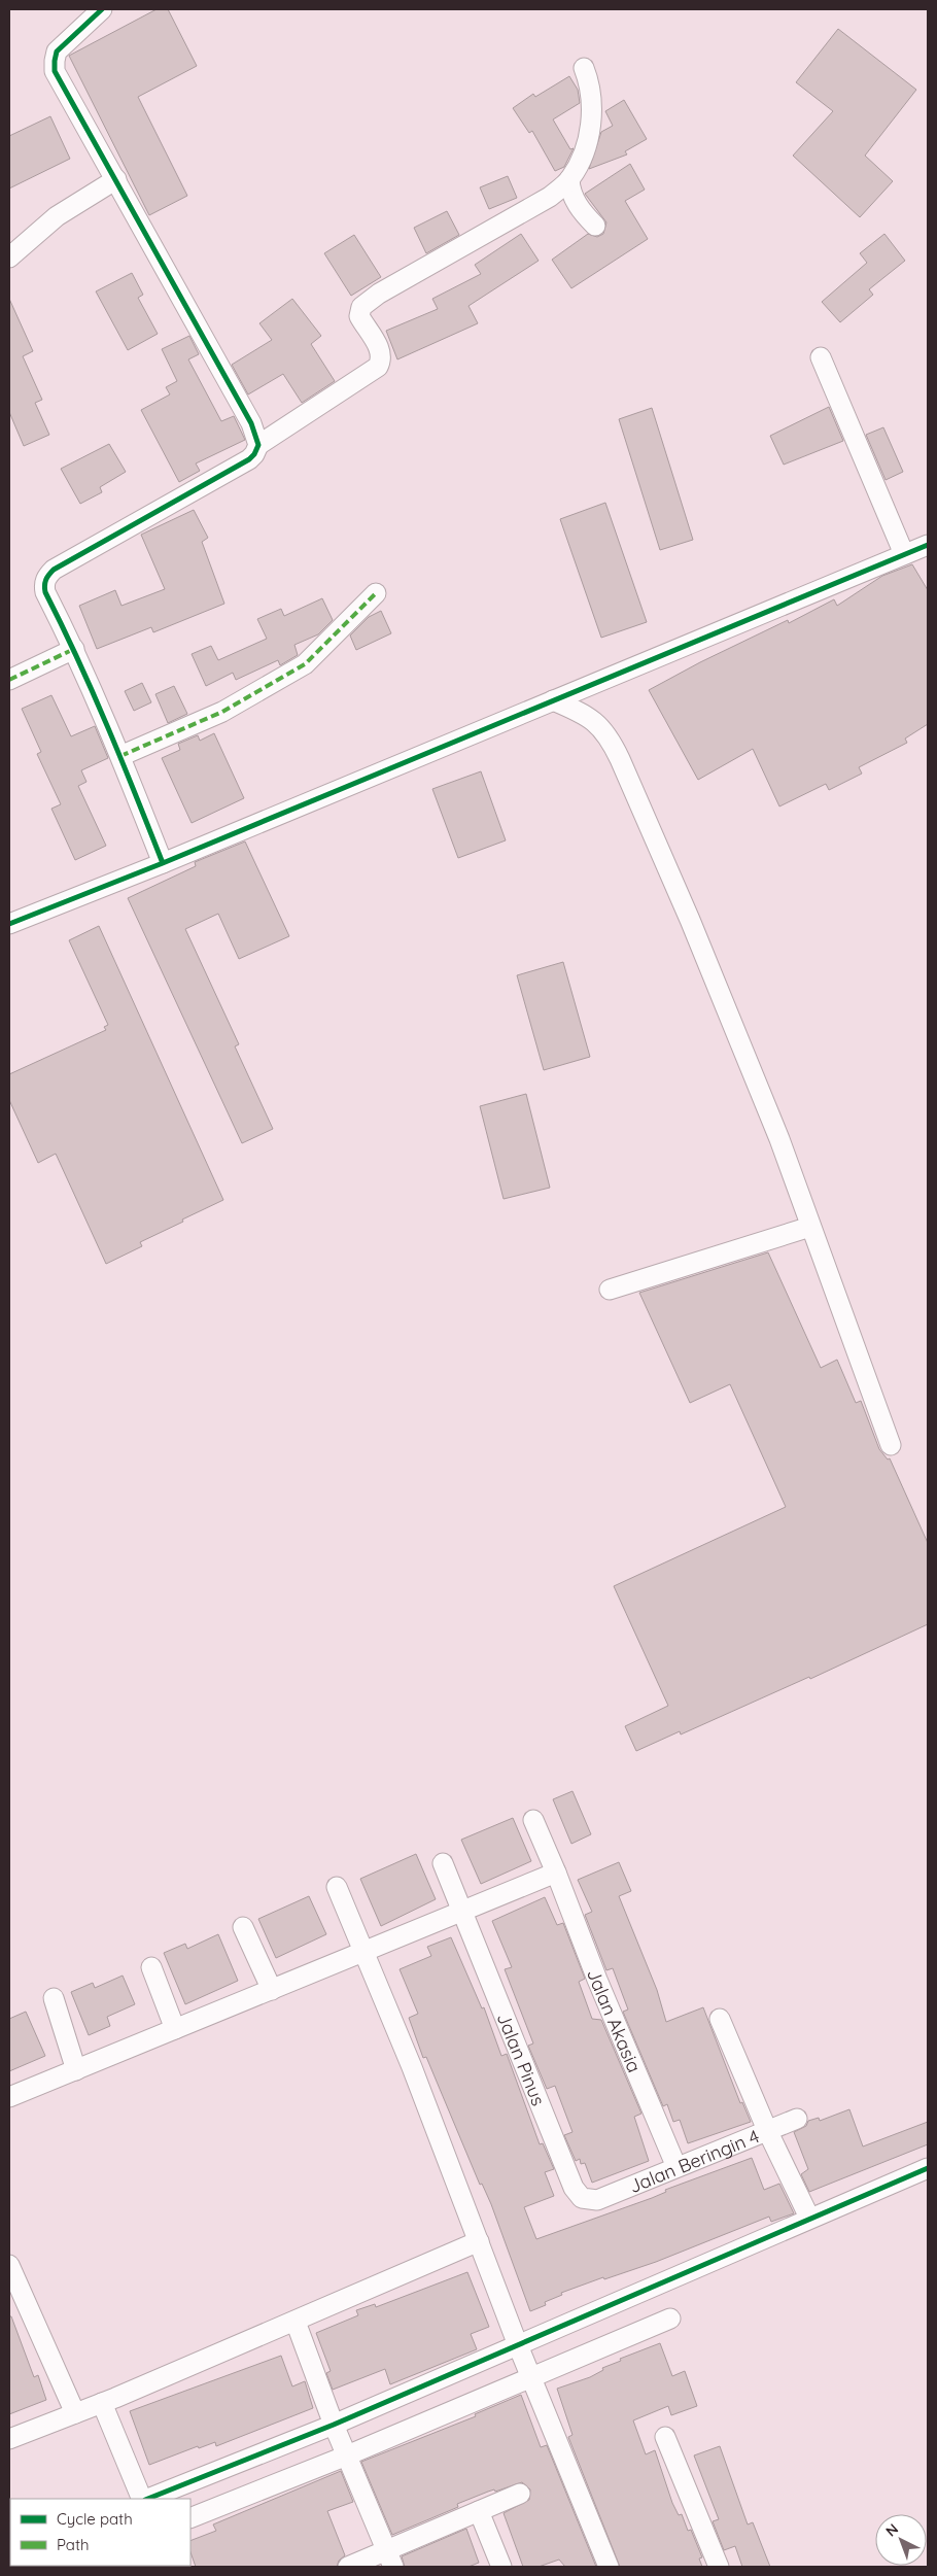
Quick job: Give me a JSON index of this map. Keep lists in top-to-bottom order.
{
  "streets": {
    "street": ["Jalan Akasia", "Jalan Pinus", "Jalan Beringin 4"]
  },
  "crossings": [
    ["Jalan Akasia", "Jalan Beringin 4"],
    ["Jalan Pinus", "Jalan Beringin 4"]
  ],
  "legend": ["Cycle path", "Path"],
  "north": "top left"
}
